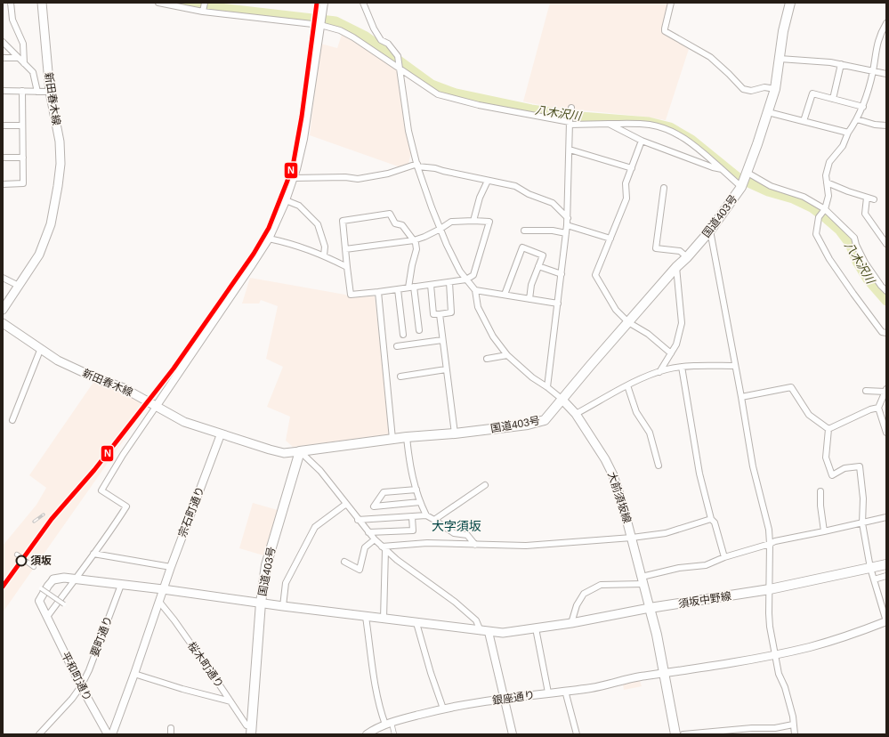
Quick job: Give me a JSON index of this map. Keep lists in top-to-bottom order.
{
  "streets": {
    "main road": [
      "新田春木線",
      "国道403号",
      "大前須坂線",
      "須坂中野線"
    ],
    "street": [
      "宗石町通り",
      "要町通り",
      "桜木町通り",
      "平和町通り",
      "銀座通り"
    ]
  },
  "crossings": [
    ["新田春木線", "国道403号"],
    ["新田春木線", "宗石町通り"],
    ["国道403号", "大前須坂線"],
    ["国道403号", "桜木町通り"],
    ["大前須坂線", "須坂中野線"],
    ["宗石町通り", "桜木町通り"],
    ["要町通り", "平和町通り"]
  ],
  "districts": ["大字須坂"],
  "water": ["八木沢川"],
  "places": ["須坂"],
  "lines": ["transit line N"]
}
